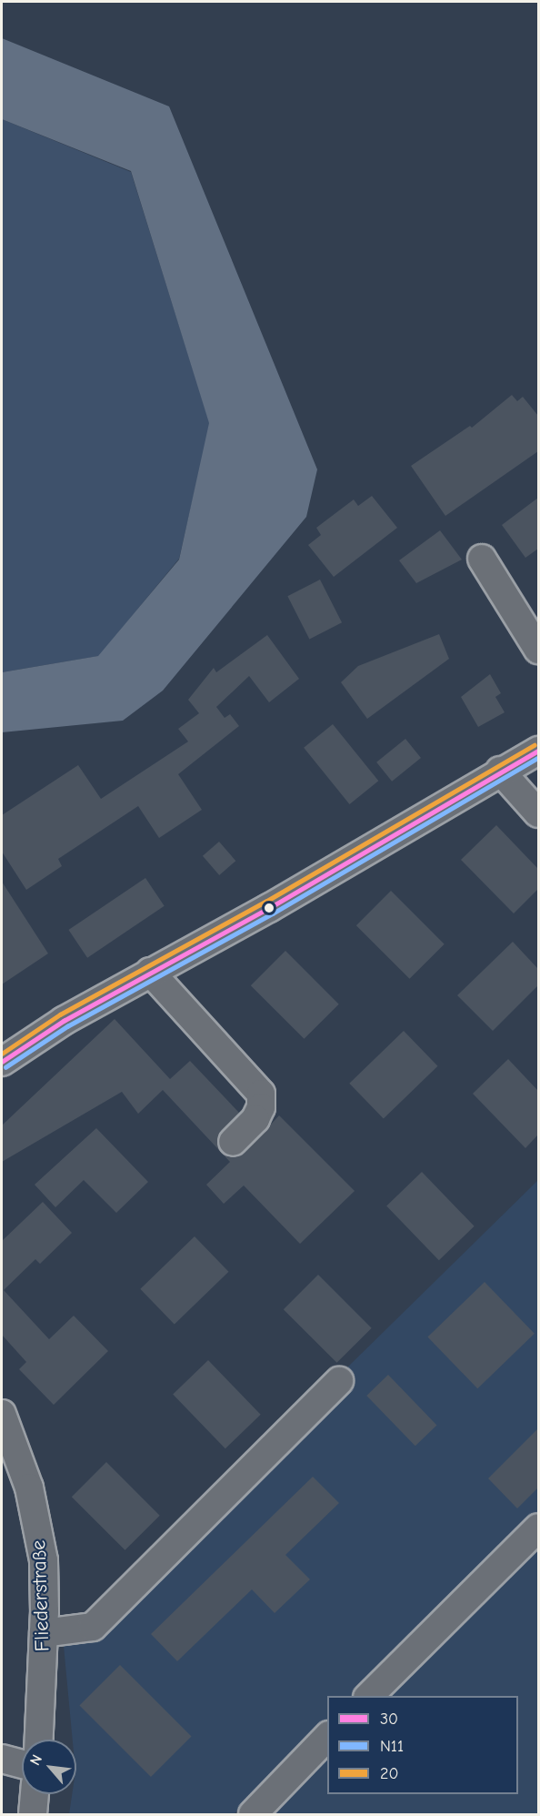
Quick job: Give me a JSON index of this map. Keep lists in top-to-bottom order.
{
  "streets": {
    "street": ["Fliederstraße"]
  },
  "lines": ["transit line 20", "transit line 30", "transit line N11"],
  "legend": ["30", "N11", "20"],
  "north": "top left"
}
